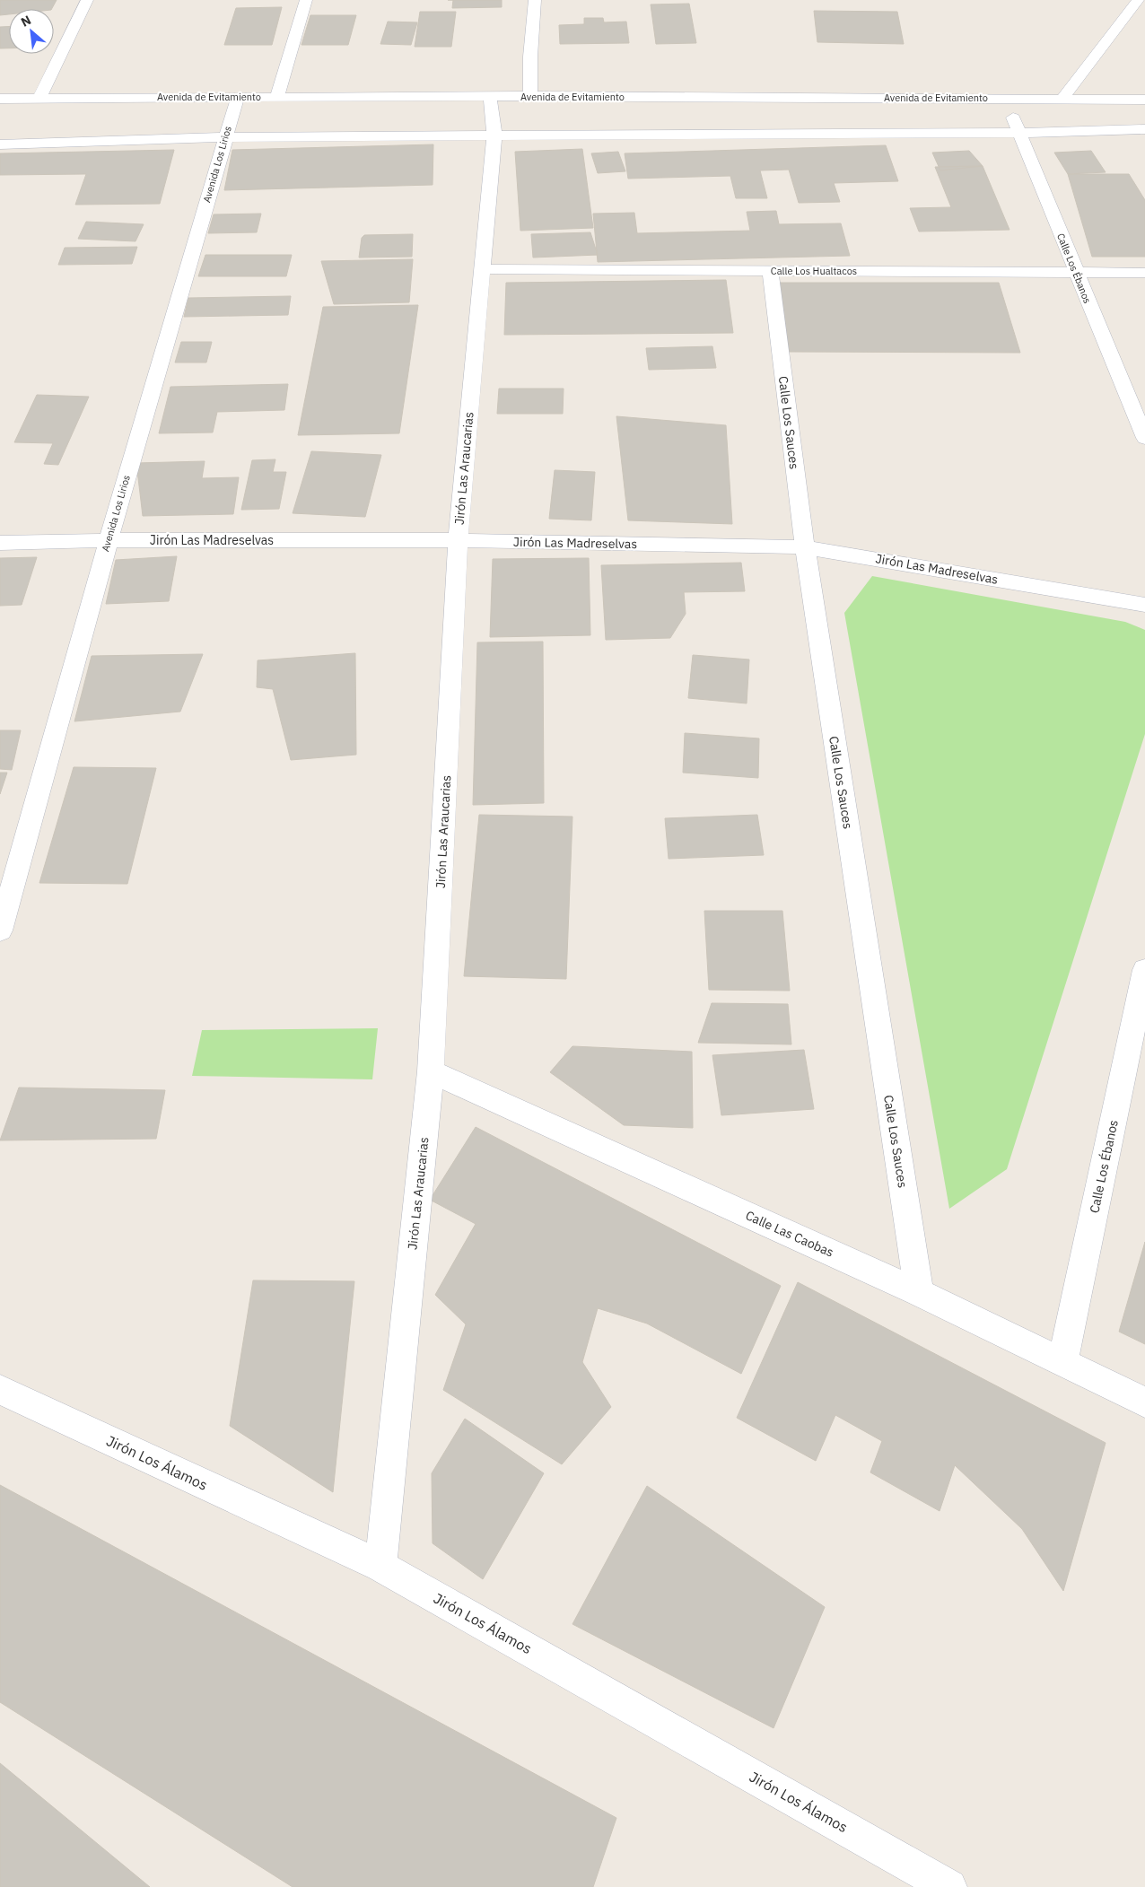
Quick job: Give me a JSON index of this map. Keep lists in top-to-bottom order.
{
  "streets": {
    "street": [
      "Avenida de Evitamiento",
      "Avenida Los Lirios",
      "Calle Los Ébanos",
      "Calle Los Hualtacos",
      "Calle Los Sauces",
      "Jirón Las Araucarias",
      "Jirón Las Madreselvas",
      "Calle Las Caobas",
      "Jirón Los Álamos"
    ]
  },
  "crossings": [
    ["Avenida de Evitamiento", "Avenida Los Lirios"],
    ["Avenida de Evitamiento", "Calle Los Ébanos"],
    ["Avenida de Evitamiento", "Jirón Las Araucarias"],
    ["Avenida Los Lirios", "Jirón Las Madreselvas"],
    ["Calle Los Ébanos", "Calle Los Hualtacos"],
    ["Calle Los Ébanos", "Calle Las Caobas"],
    ["Calle Los Hualtacos", "Calle Los Sauces"],
    ["Calle Los Hualtacos", "Jirón Las Araucarias"],
    ["Calle Los Sauces", "Jirón Las Madreselvas"],
    ["Calle Los Sauces", "Calle Las Caobas"],
    ["Jirón Las Araucarias", "Jirón Las Madreselvas"],
    ["Jirón Las Araucarias", "Calle Las Caobas"],
    ["Jirón Las Araucarias", "Jirón Los Álamos"]
  ],
  "north": "top left"
}
